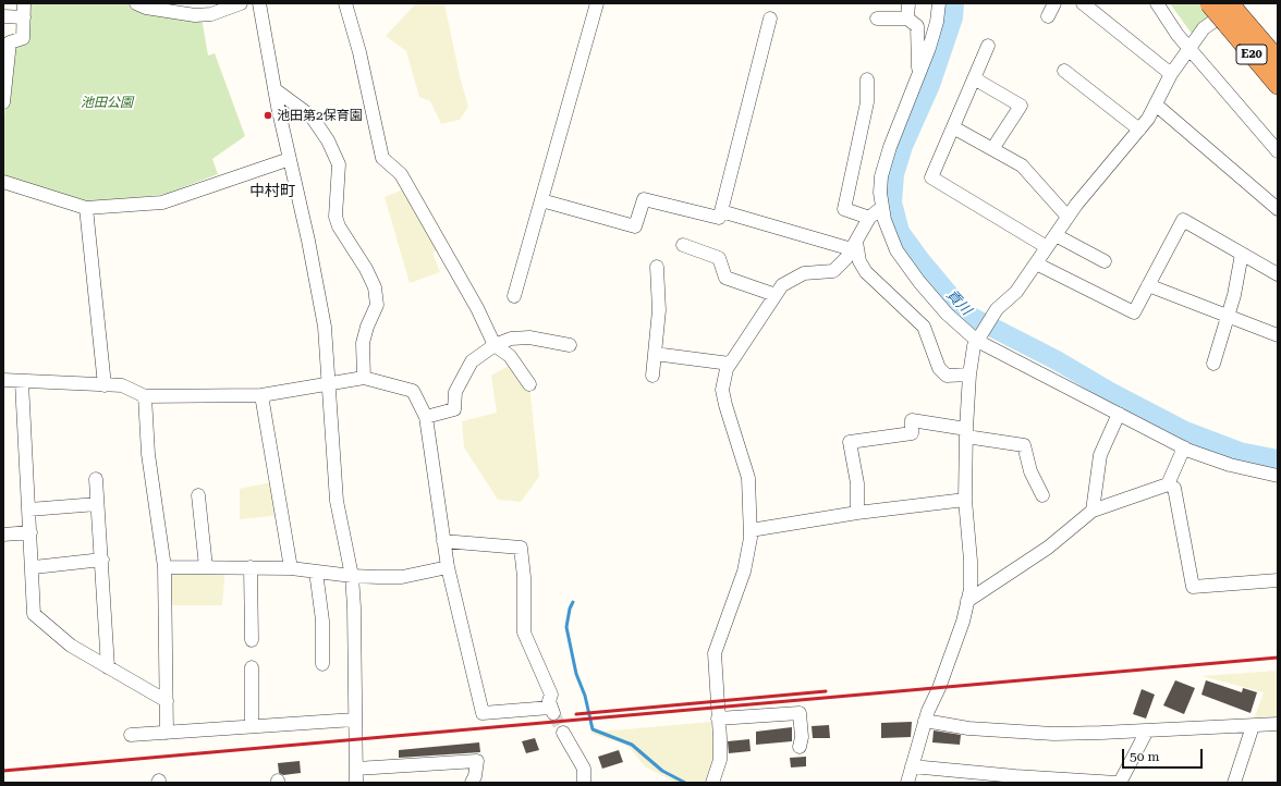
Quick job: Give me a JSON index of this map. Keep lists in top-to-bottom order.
{
  "streets": {
    "highway": ["E20"]
  },
  "districts": ["中村町"],
  "water": ["貢川"],
  "parks": ["池田公園"],
  "places": ["池田第2保育園"],
  "scale_bar": "50 m"
}
